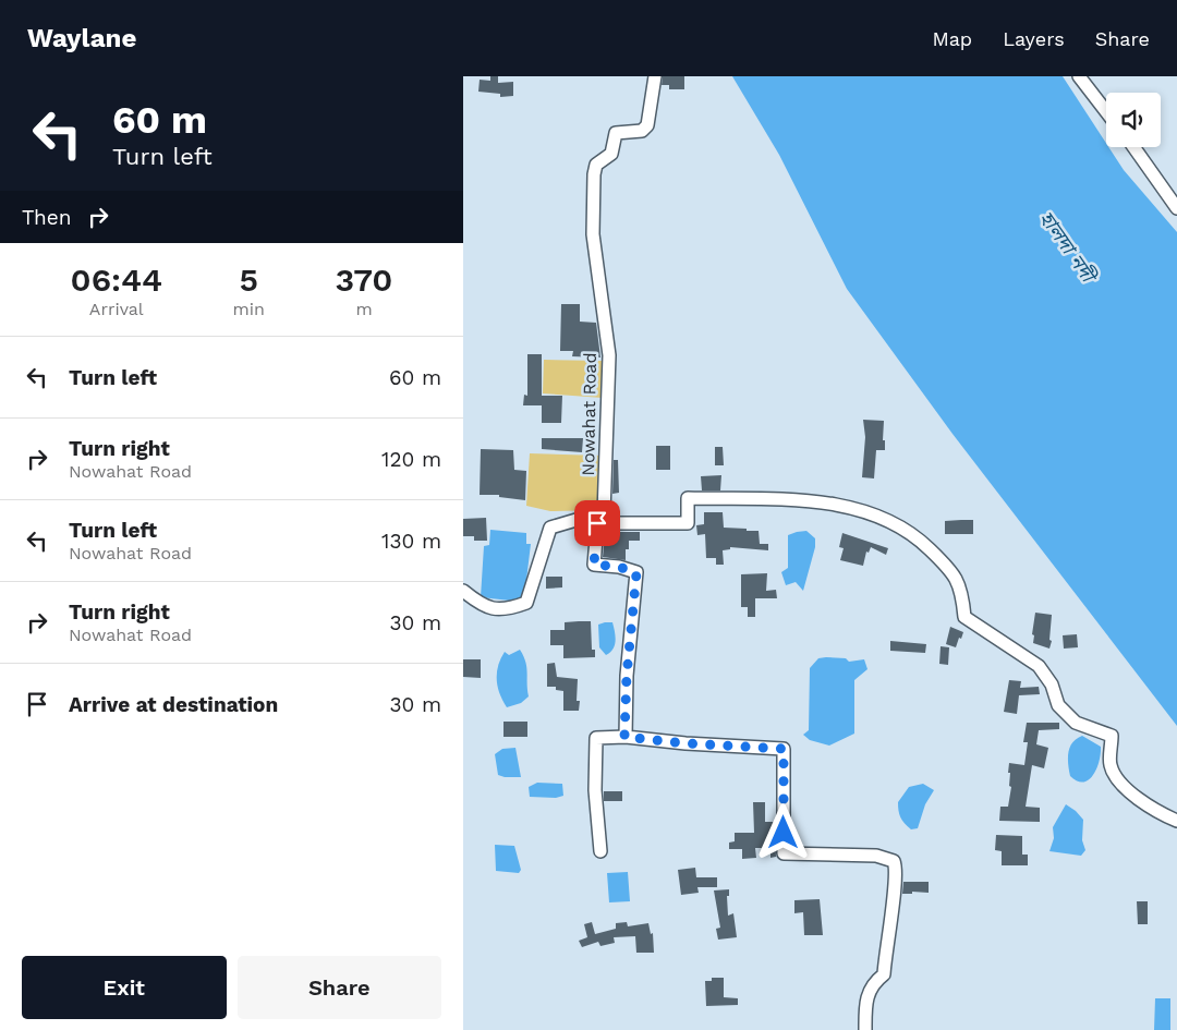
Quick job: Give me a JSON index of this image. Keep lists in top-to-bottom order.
{
  "streets": {
    "street": ["Nowahat Road"]
  },
  "water": ["হালদা নদী"],
  "page": {
    "header": "Waylane",
    "nav": ["Map", "Layers", "Share"],
    "turn": ["60 m", "Turn left"],
    "then": "Then",
    "eta": [
      "06:44",
      "Arrival",
      "5",
      "min",
      "370",
      "m"
    ],
    "list": [
      {
        "name": "Turn left",
        "value": "60 m"
      },
      {
        "name": "Turn right",
        "note": "Nowahat Road",
        "value": "120 m"
      },
      {
        "name": "Turn left",
        "note": "Nowahat Road",
        "value": "130 m"
      },
      {
        "name": "Turn right",
        "note": "Nowahat Road",
        "value": "30 m"
      },
      {
        "name": "Arrive at destination",
        "value": "30 m"
      }
    ],
    "buttons": ["Exit", "Share"]
  }
}
